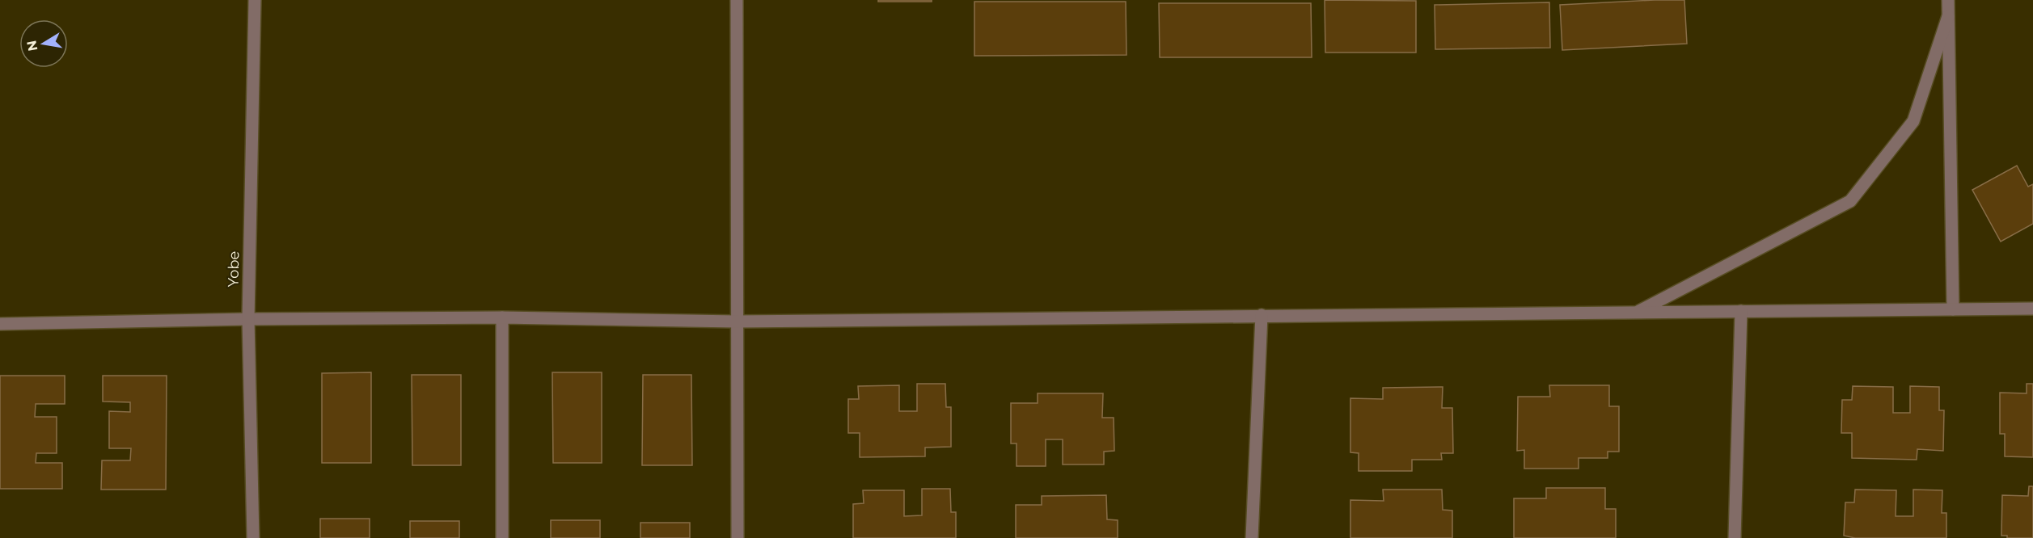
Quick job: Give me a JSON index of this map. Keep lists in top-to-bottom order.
{
  "streets": {
    "street": ["Yobe"]
  },
  "north": "left"
}
